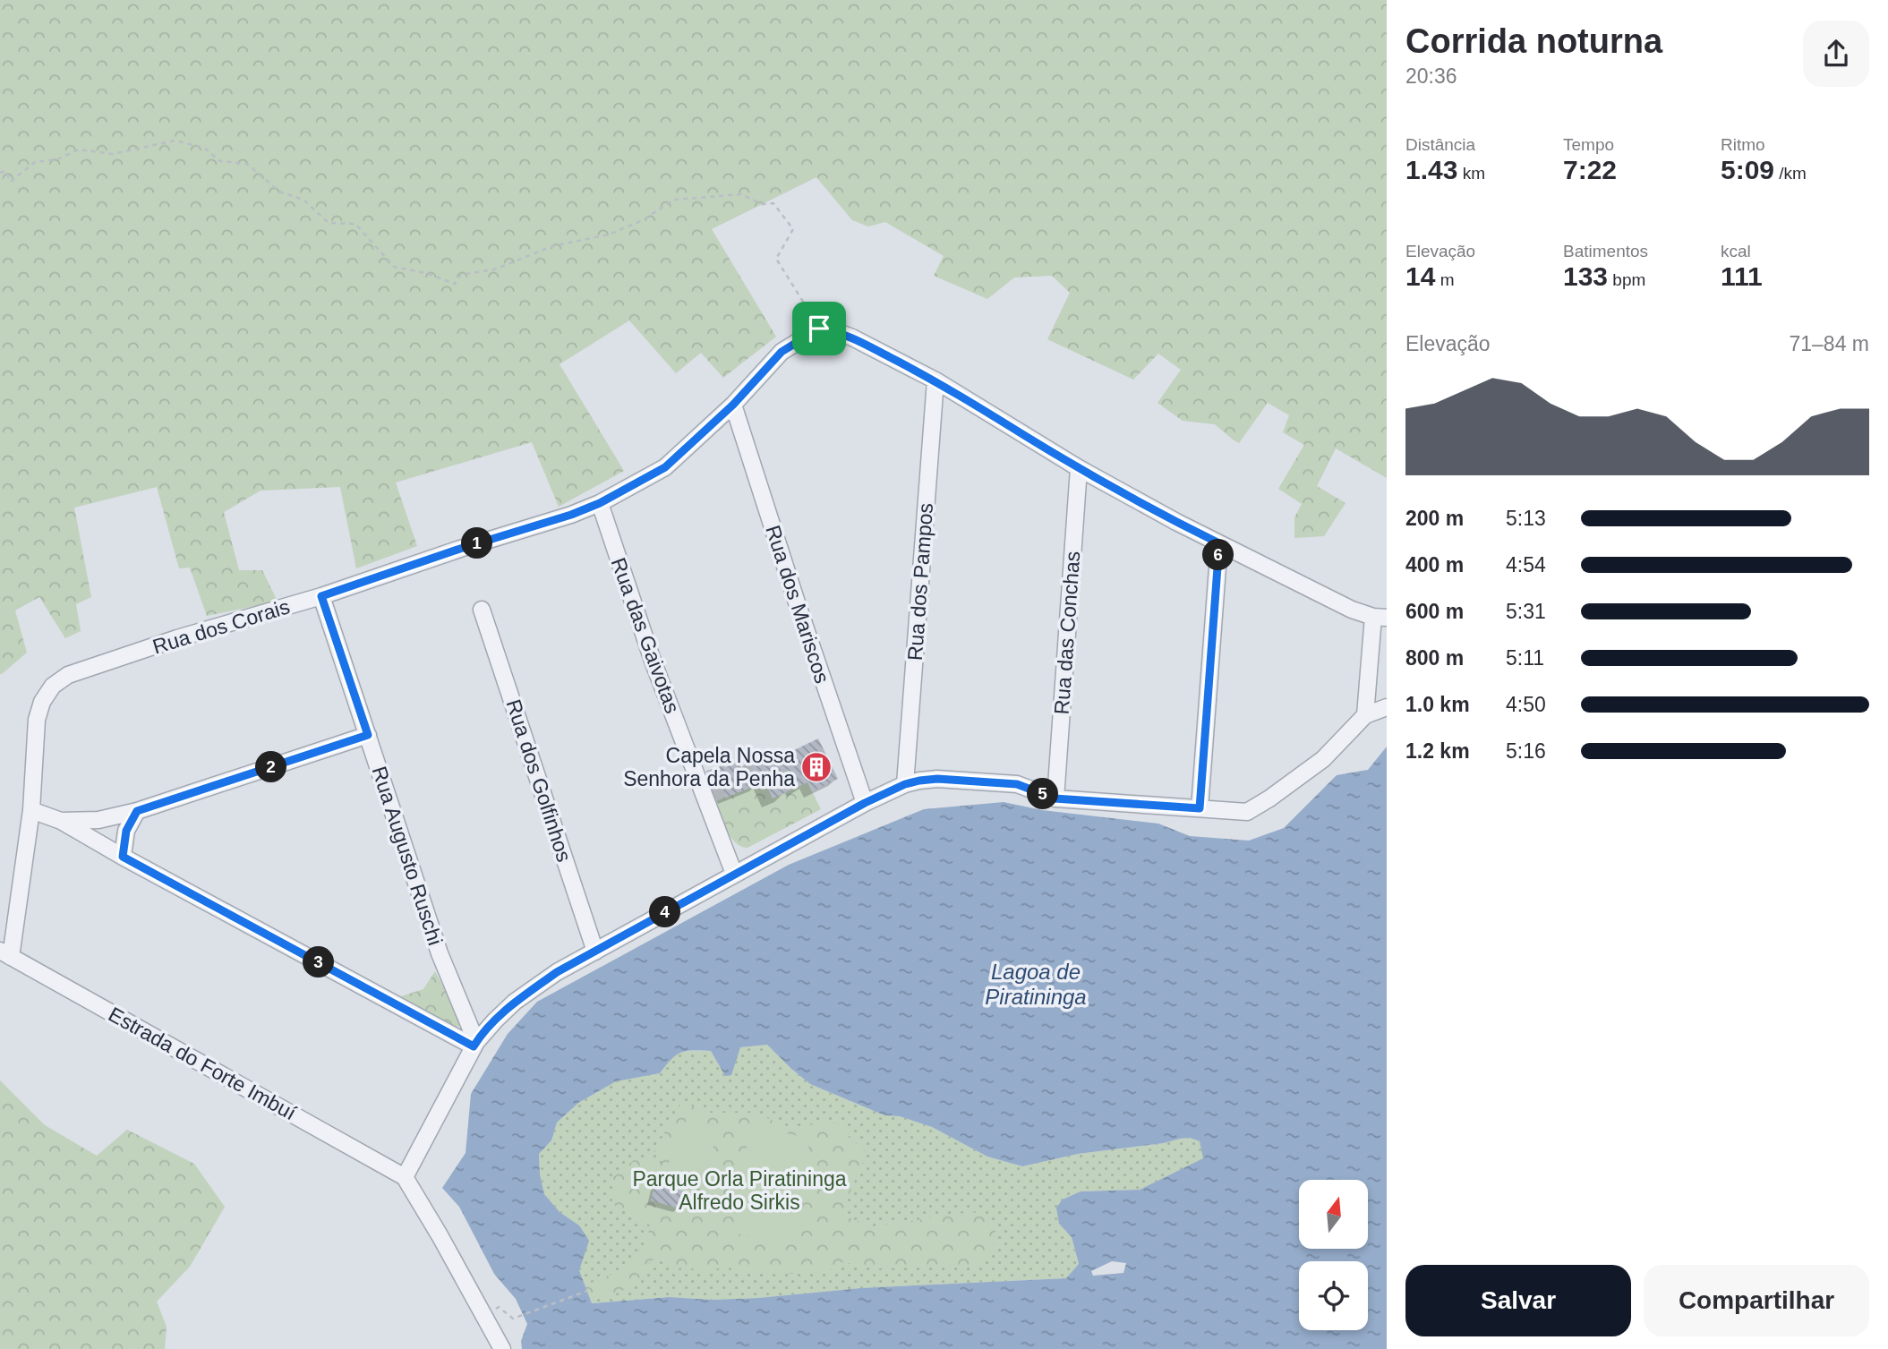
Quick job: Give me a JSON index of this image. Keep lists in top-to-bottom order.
{
  "streets": {
    "street": [
      "Rua dos Pampos",
      "Rua dos Mariscos",
      "Rua dos Corais",
      "Rua das Conchas",
      "Rua das Gaivotas",
      "Rua dos Golfinhos",
      "Rua Augusto Ruschi",
      "Estrada do Forte Imbuí"
    ]
  },
  "crossings": [
    ["Rua dos Mariscos", "Rua dos Corais"],
    ["Rua dos Corais", "Rua das Gaivotas"],
    ["Rua dos Corais", "Rua Augusto Ruschi"],
    ["Rua dos Corais", "Estrada do Forte Imbuí"]
  ],
  "water": ["Lagoa de Piratininga"],
  "parks": ["Parque Orla Piratininga Alfredo Sirkis"],
  "places": {
    "building": ["Capela Nossa Senhora da Penha"]
  },
  "north": "top",
  "page": {
    "heading": ["Corrida noturna", "20:36"],
    "stats": [
      ["Distância", "1.43 km"],
      ["Tempo", "7:22"],
      ["Ritmo", "5:09 /km"],
      ["Elevação", "14 m"],
      ["Batimentos", "133 bpm"],
      ["kcal", "111"]
    ],
    "chart": ["Elevação", "71–84 m"],
    "list": [
      {
        "name": "200 m",
        "note": "5:13"
      },
      {
        "name": "400 m",
        "note": "4:54"
      },
      {
        "name": "600 m",
        "note": "5:31"
      },
      {
        "name": "800 m",
        "note": "5:11"
      },
      {
        "name": "1.0 km",
        "note": "4:50"
      },
      {
        "name": "1.2 km",
        "note": "5:16"
      }
    ],
    "pins": [
      "1",
      "6",
      "2",
      "5",
      "4",
      "3"
    ],
    "buttons": ["Salvar", "Compartilhar"]
  }
}
